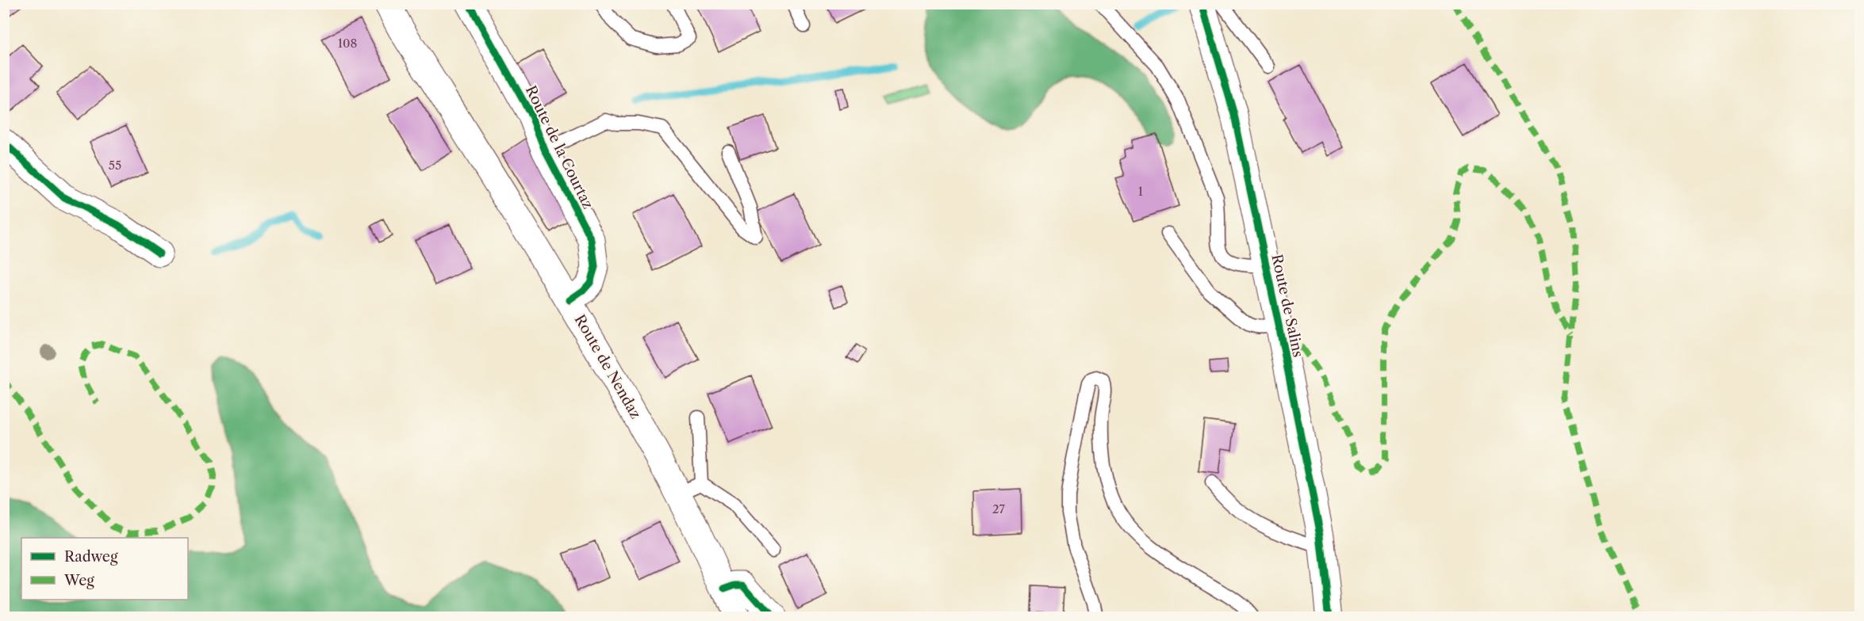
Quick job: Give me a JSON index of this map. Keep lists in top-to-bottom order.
{
  "streets": {
    "street": ["Route de la Courtaz", "Route de Salins", "Route de Nendaz"]
  },
  "crossings": [
    ["Route de la Courtaz", "Route de Nendaz"]
  ],
  "house_numbers": [
    "108",
    "55",
    "1",
    "27"
  ],
  "legend": ["Radweg", "Weg"]
}
